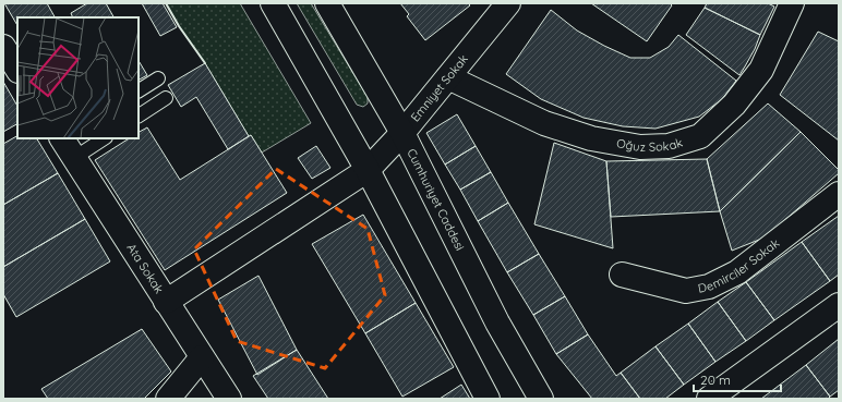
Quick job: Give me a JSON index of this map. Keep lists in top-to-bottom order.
{
  "streets": {
    "street": [
      "Emniyet Sokak",
      "Oğuz Sokak",
      "Cumhuriyet Caddesi",
      "Demirciler Sokak",
      "Ata Sokak"
    ]
  },
  "crossings": [
    ["Emniyet Sokak", "Oğuz Sokak"],
    ["Emniyet Sokak", "Cumhuriyet Caddesi"],
    ["Emniyet Sokak", "Ata Sokak"]
  ],
  "scale_bar": "20 m"
}
